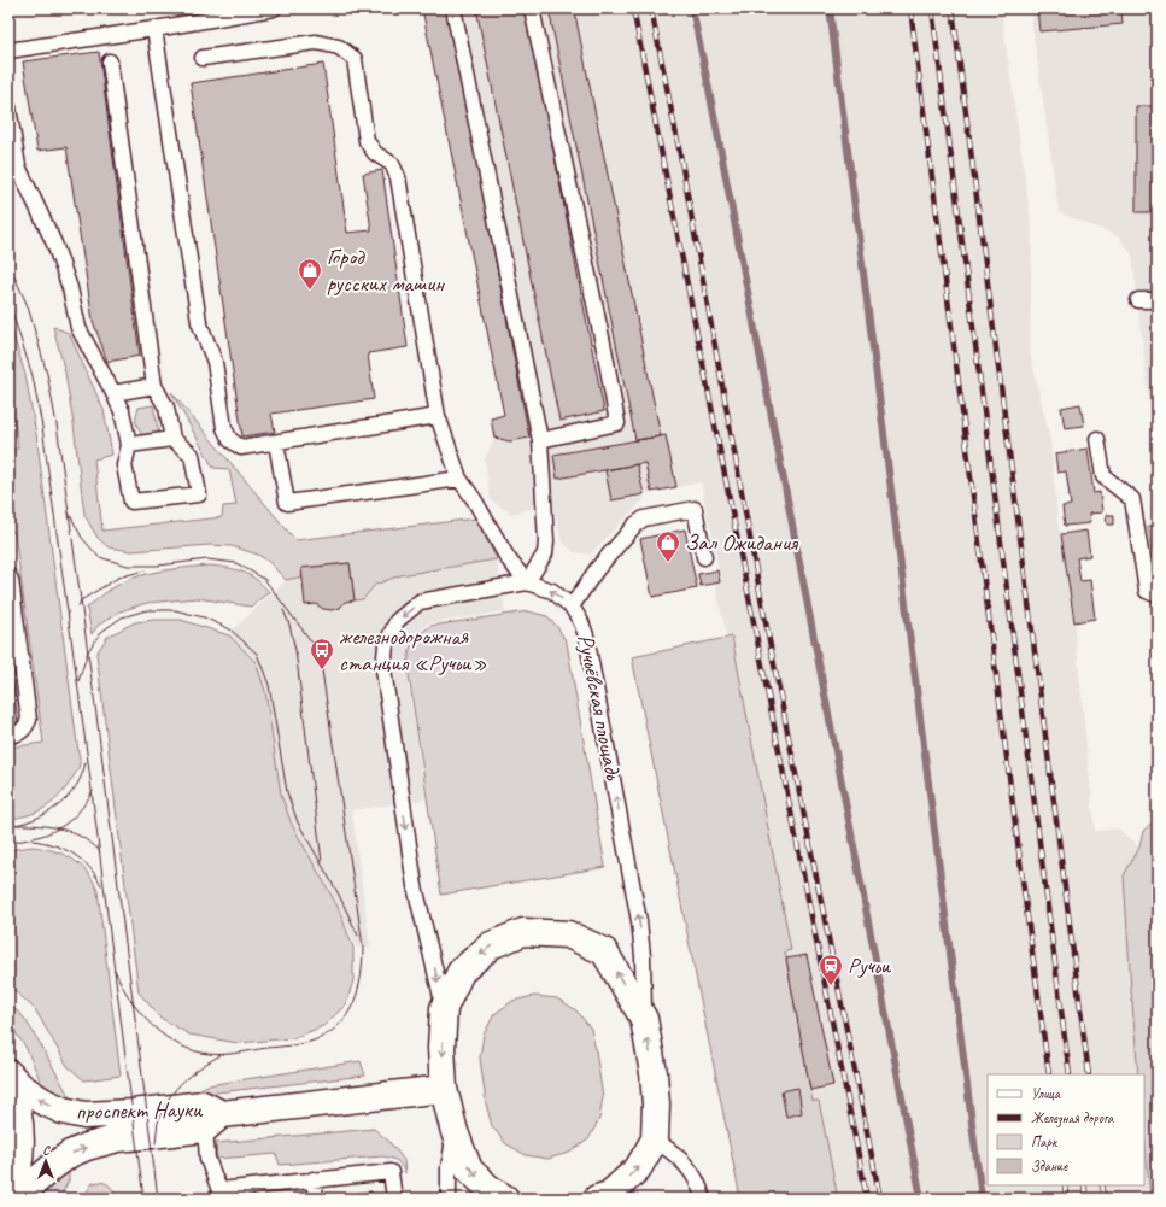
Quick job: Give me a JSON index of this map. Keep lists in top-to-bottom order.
{
  "streets": {
    "street": ["Ручьёвская площадь", "проспект Науки"]
  },
  "crossings": [
    ["Ручьёвская площадь", "проспект Науки"]
  ],
  "places": {
    "shop": ["Город русских машин", "Зал Ожидания"],
    "bus stop": ["железнодорожная станция «Ручьи»"],
    "station": ["Ручьи"]
  },
  "legend": [
    "Улица",
    "Железная дорога",
    "Парк",
    "Здание"
  ],
  "north": "top"
}
